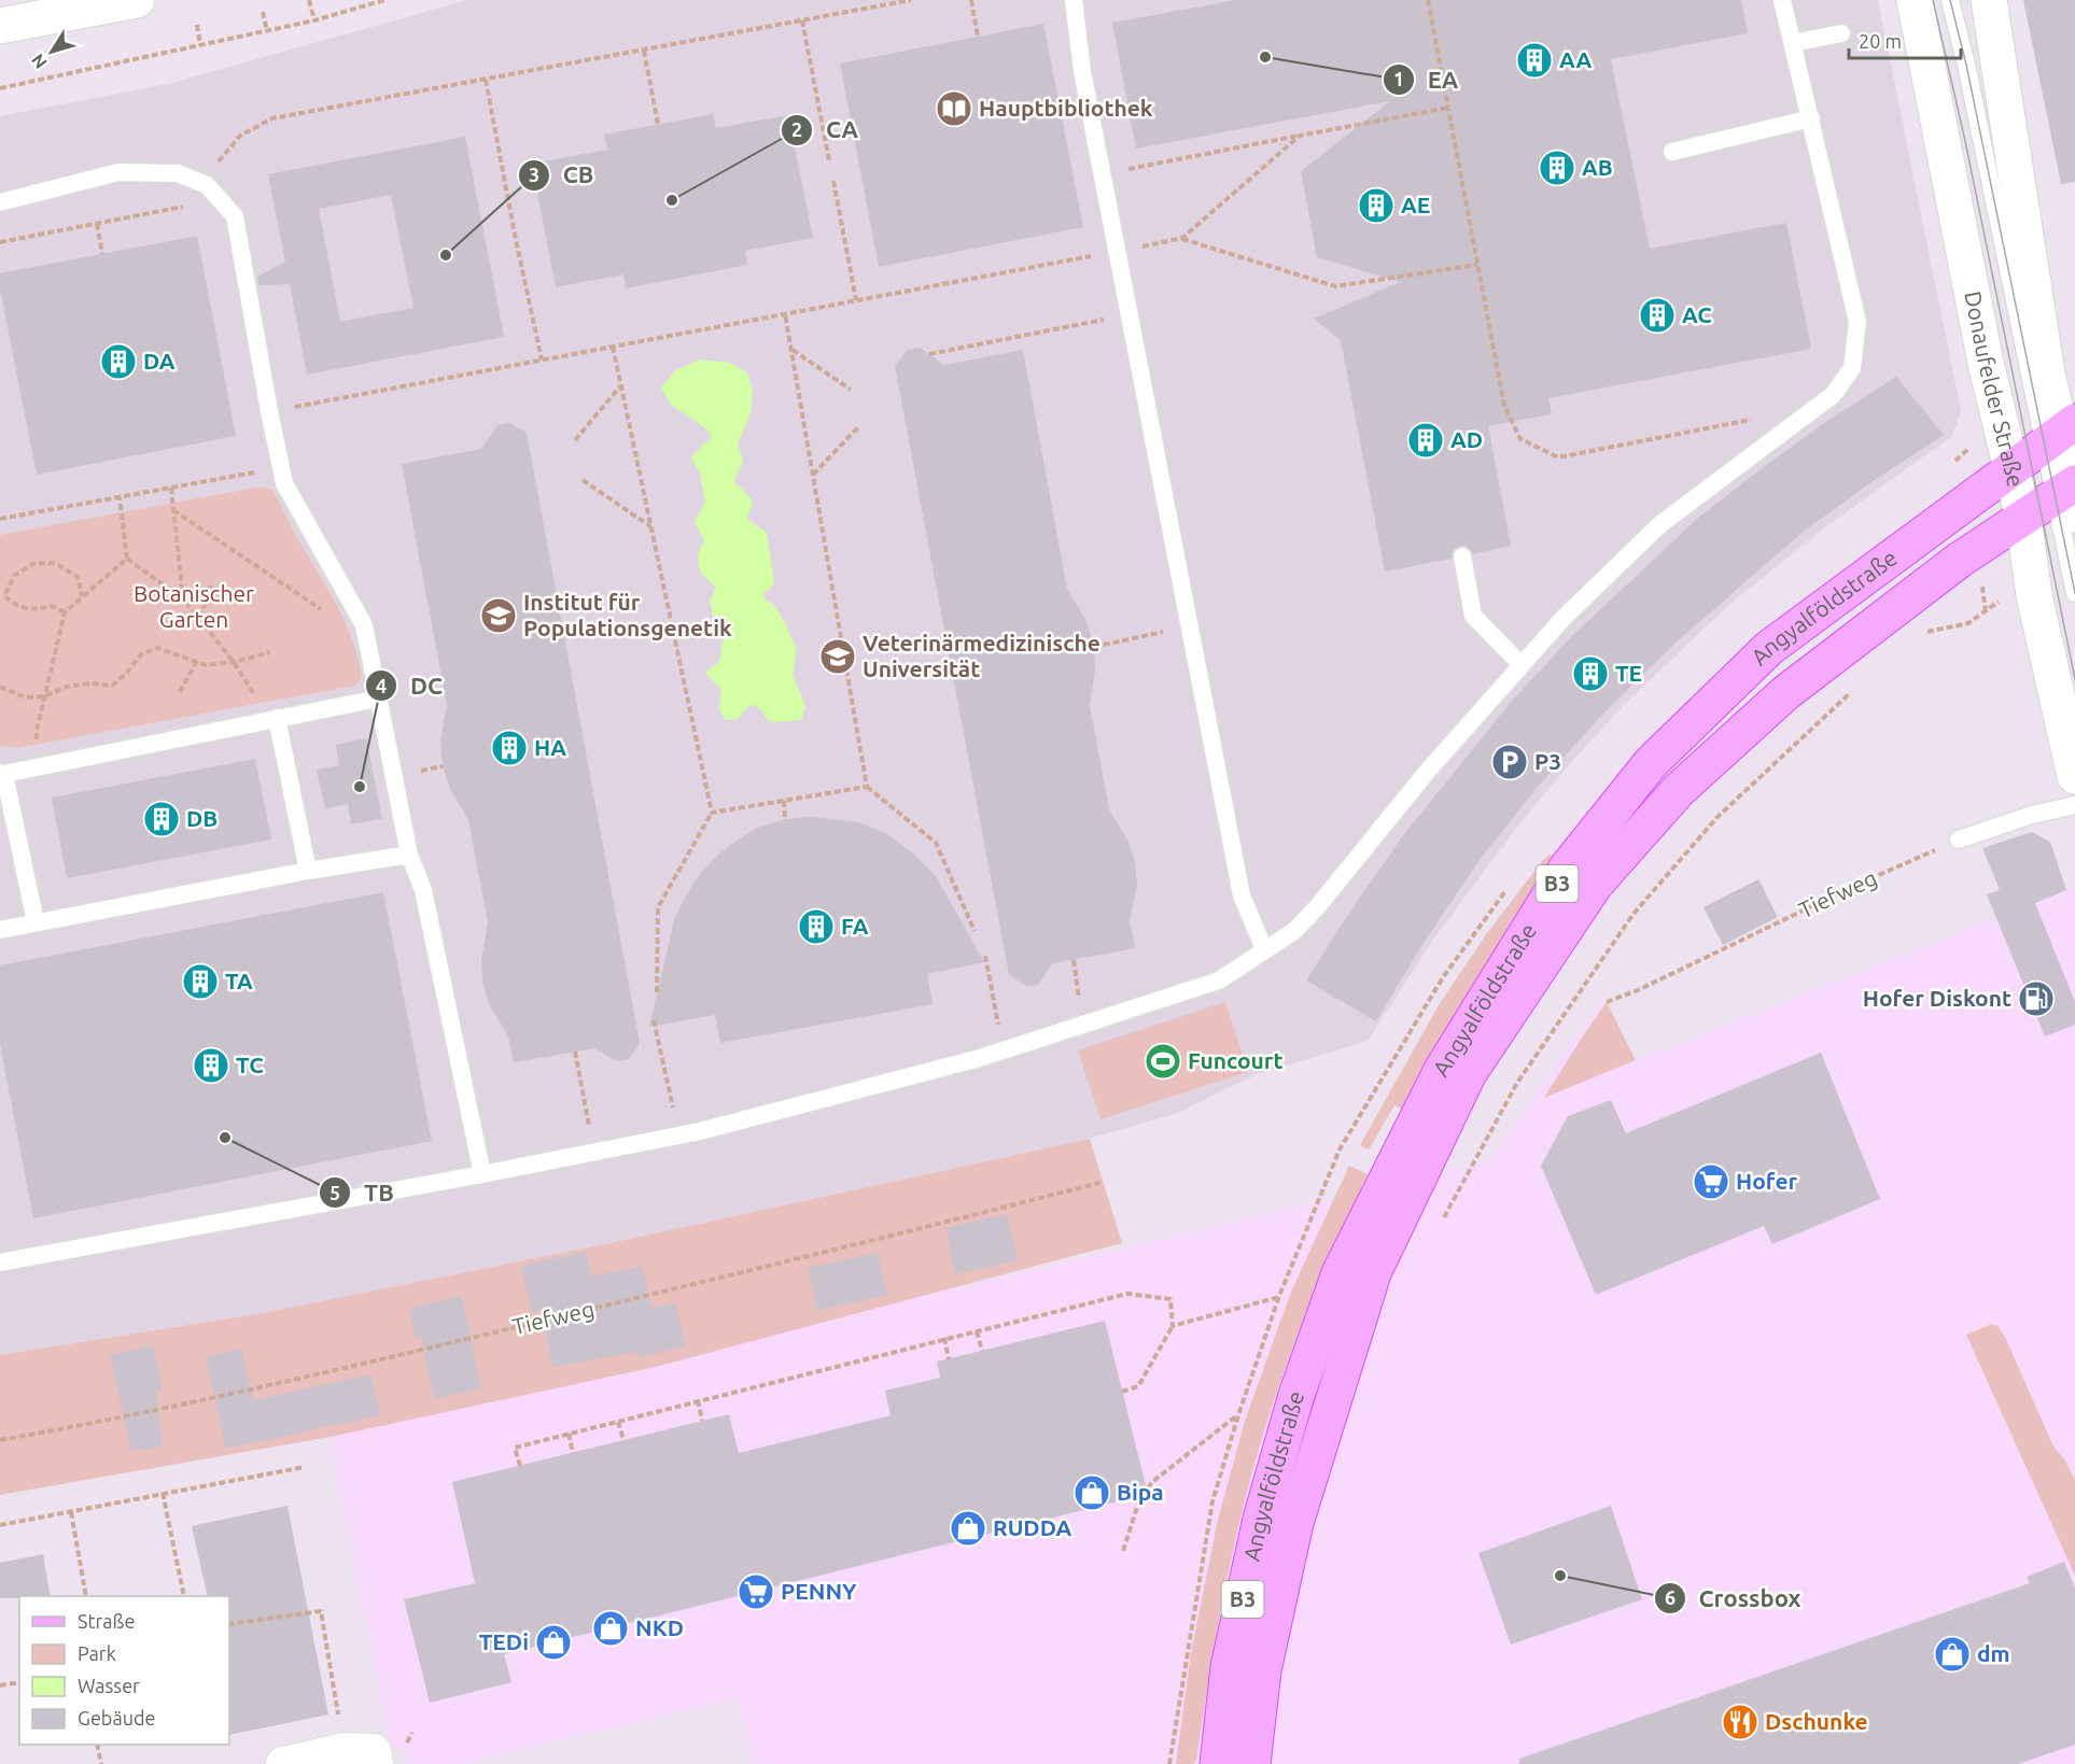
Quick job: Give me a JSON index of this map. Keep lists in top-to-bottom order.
{
  "streets": {
    "main road": ["Donaufelder Straße", "Angyalföldstraße", "B3"],
    "path": ["Tiefweg"]
  },
  "crossings": [
    ["Donaufelder Straße", "Angyalföldstraße"],
    ["Donaufelder Straße", "B3"],
    ["Angyalföldstraße", "B3"]
  ],
  "parks": ["Botanischer Garten"],
  "places": {
    "other": [
      "EA",
      "CA",
      "CB",
      "DC",
      "TB",
      "Crossbox"
    ],
    "building": [
      "AA",
      "AB",
      "AE",
      "AC",
      "DA",
      "AD",
      "TE",
      "HA",
      "DB",
      "FA",
      "TA",
      "TC"
    ],
    "library": ["Hauptbibliothek"],
    "school or university": ["Institut für Populationsgenetik", "Veterinärmedizinische Universität"],
    "parking": ["P3"],
    "fuel station": ["Hofer Diskont"],
    "sports": ["Funcourt"],
    "supermarket": ["Hofer", "PENNY"],
    "shop": [
      "Bipa",
      "RUDDA",
      "NKD",
      "TEDi",
      "dm"
    ],
    "restaurant": ["Dschunke"]
  },
  "legend": [
    "Straße",
    "Park",
    "Wasser",
    "Gebäude"
  ],
  "scale_bar": "20 m",
  "north": "bottom left"
}
